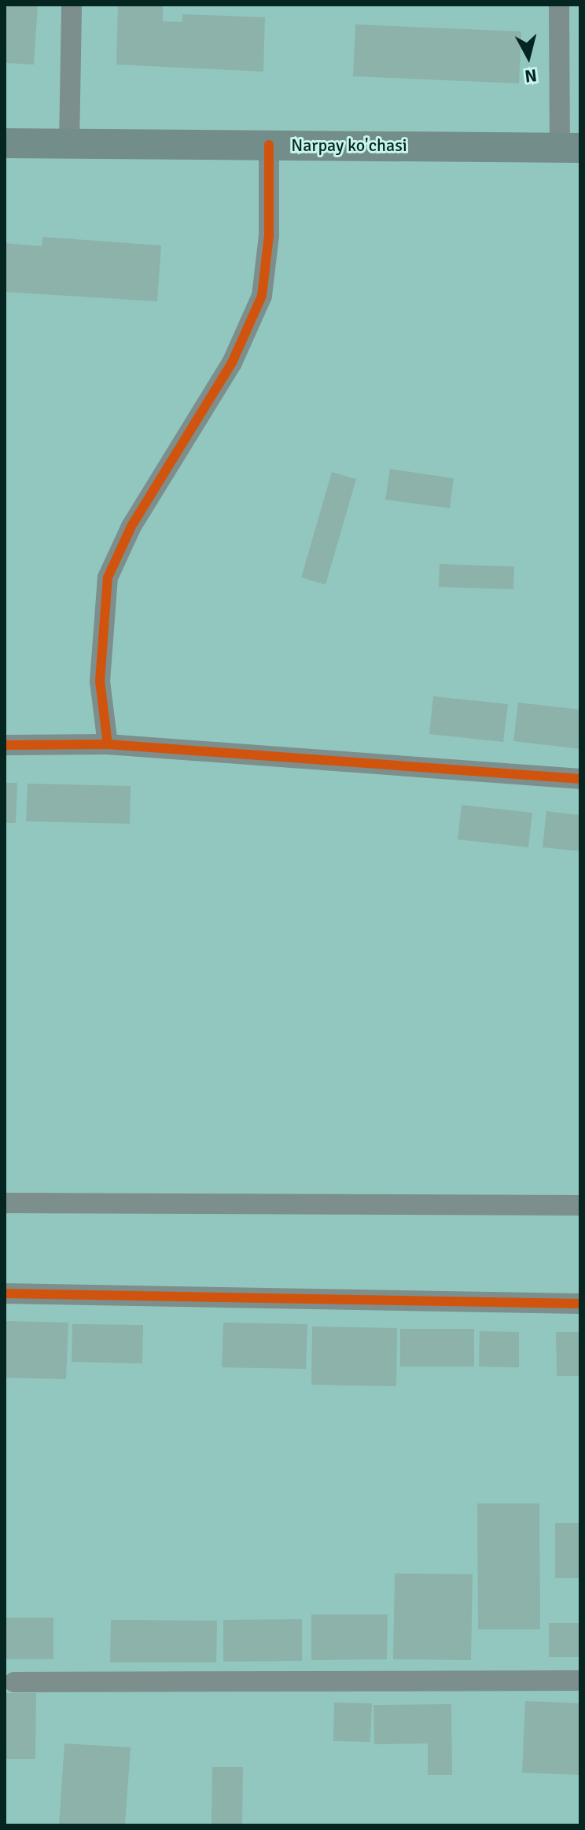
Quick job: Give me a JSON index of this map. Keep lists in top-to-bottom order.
{
  "streets": {
    "main road": ["Narpay ko'chasi"]
  },
  "north": "bottom"
}
